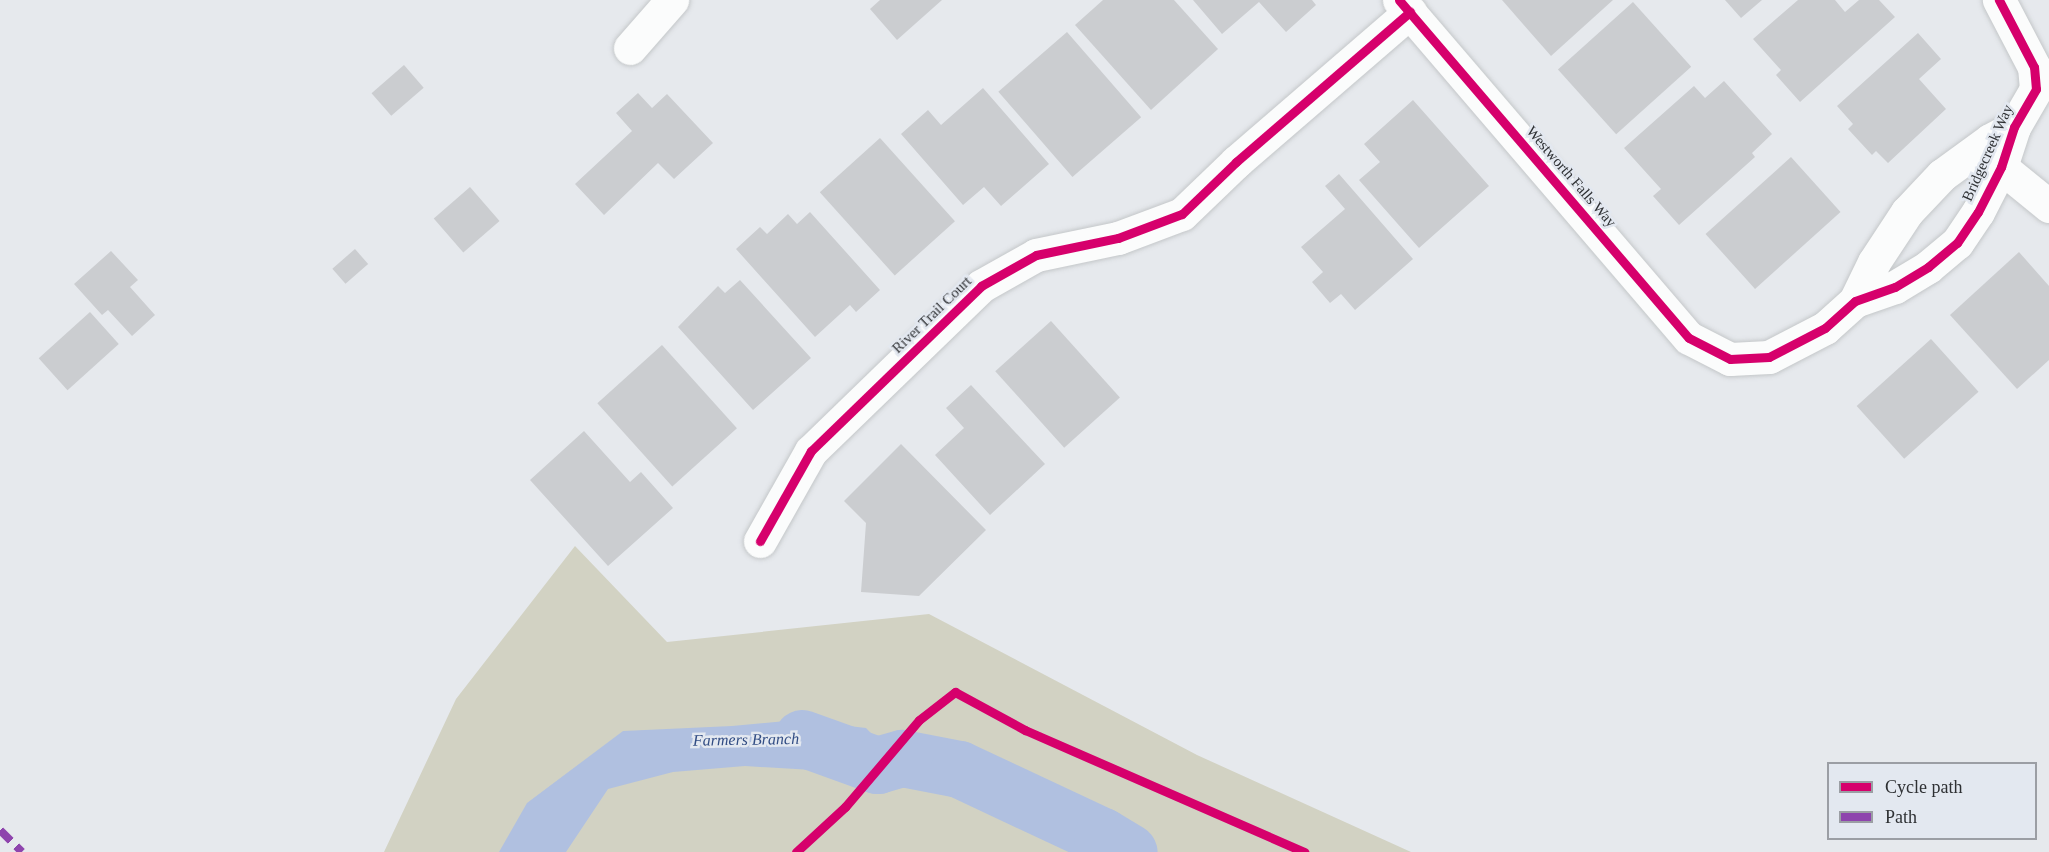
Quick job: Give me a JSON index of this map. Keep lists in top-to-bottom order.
{
  "streets": {
    "street": ["Bridgecreek Way", "Westworth Falls Way", "River Trail Court"]
  },
  "crossings": [
    ["Bridgecreek Way", "Westworth Falls Way"],
    ["Westworth Falls Way", "River Trail Court"]
  ],
  "water": ["Farmers Branch"],
  "legend": ["Cycle path", "Path"]
}
